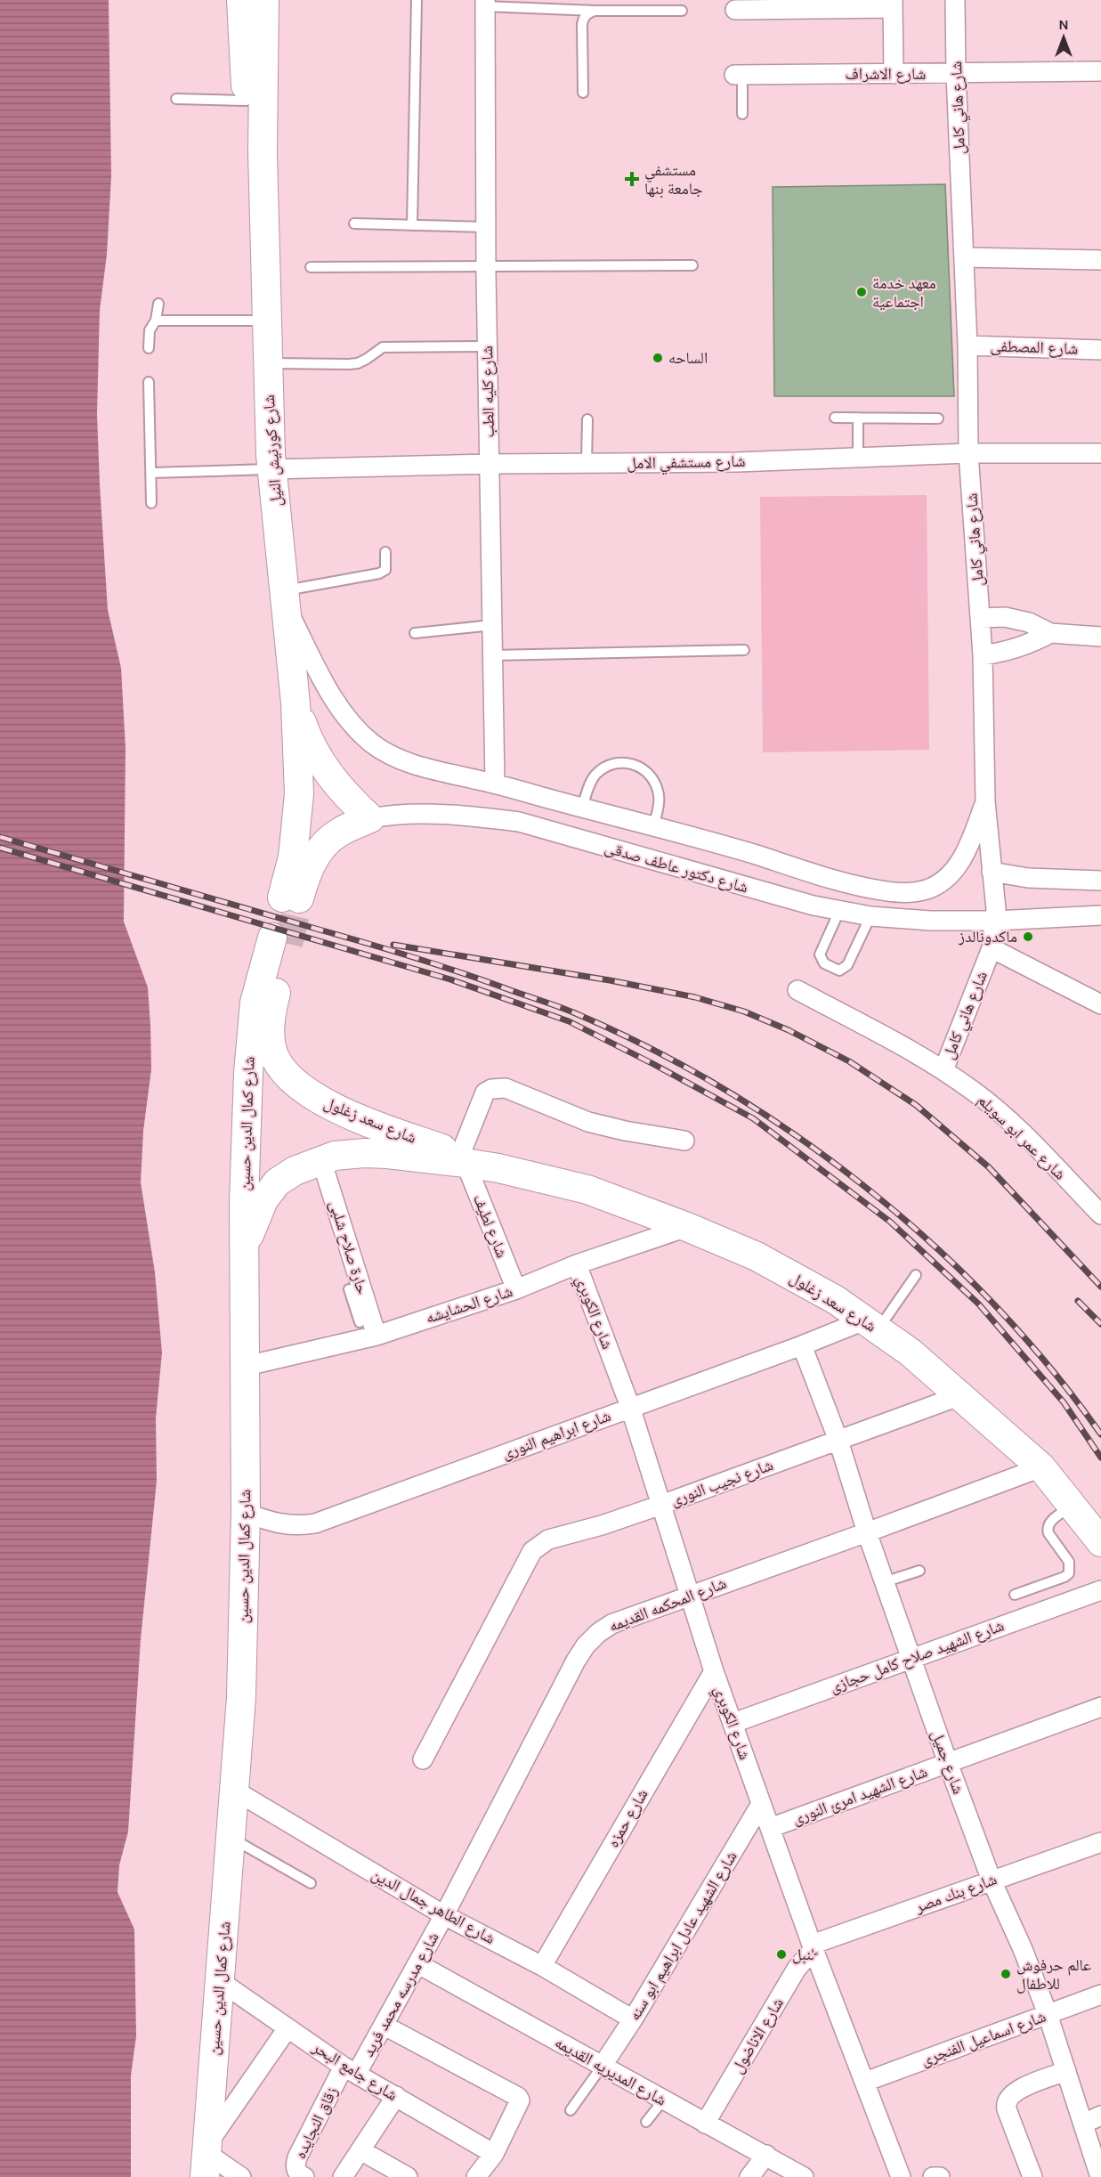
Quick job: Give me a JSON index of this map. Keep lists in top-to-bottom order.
{
  "streets": {
    "main road": [
      "شارع كورنيش النيل",
      "شارع دكتور عاطف صدقى",
      "شارع سعد زغلول",
      "شارع كمال الدين حسين"
    ],
    "street": [
      "شارع الاشراف",
      "شارع هاني كامل",
      "شارع المصطفى",
      "شارع كليه الطب",
      "شارع مستشفي الامل",
      "شارع عمر ابو سويلم",
      "شارع لطيف",
      "حارة صلاح شلبى",
      "شارع الحشايشه",
      "شارع الكوبري",
      "شارع ابراهيم النورى",
      "شارع نجيب النورى",
      "شارع المحكمه القديمه",
      "شارع الشهيد صلاح كامل حجازى",
      "شارع جميل",
      "شارع الشهيد امرئ النورى",
      "شارع حمزه",
      "شارع بنك مصر",
      "شارع الطاهر جمال الدين",
      "شارع الشهيد عادل ابراهيم ابو سنه",
      "شارع مدرسه محمد فريد",
      "شارع الاناضول",
      "شارع اسماعيل الفنجرى",
      "شارع جامع البحر",
      "شارع المديريه القديمه",
      "زقاق النجايده"
    ]
  },
  "crossings": [
    ["شارع الاشراف", "شارع هاني كامل"],
    ["شارع هاني كامل", "شارع المصطفى"],
    ["شارع هاني كامل", "شارع مستشفي الامل"],
    ["شارع هاني كامل", "شارع دكتور عاطف صدقى"],
    ["شارع هاني كامل", "شارع عمر ابو سويلم"],
    ["شارع كليه الطب", "شارع مستشفي الامل"],
    ["شارع كليه الطب", "شارع دكتور عاطف صدقى"],
    ["شارع كورنيش النيل", "شارع مستشفي الامل"],
    ["شارع كورنيش النيل", "شارع دكتور عاطف صدقى"],
    ["شارع سعد زغلول", "شارع كمال الدين حسين"],
    ["شارع سعد زغلول", "شارع لطيف"],
    ["شارع سعد زغلول", "حارة صلاح شلبى"],
    ["شارع سعد زغلول", "شارع الحشايشه"],
    ["شارع سعد زغلول", "شارع ابراهيم النورى"],
    ["شارع سعد زغلول", "شارع نجيب النورى"],
    ["شارع سعد زغلول", "شارع المحكمه القديمه"],
    ["شارع كمال الدين حسين", "شارع الحشايشه"],
    ["شارع كمال الدين حسين", "شارع ابراهيم النورى"],
    ["شارع كمال الدين حسين", "شارع الطاهر جمال الدين"],
    ["شارع كمال الدين حسين", "شارع جامع البحر"],
    ["شارع لطيف", "شارع الحشايشه"],
    ["حارة صلاح شلبى", "شارع الحشايشه"],
    ["شارع الحشايشه", "شارع الكوبري"],
    ["شارع الكوبري", "شارع ابراهيم النورى"],
    ["شارع الكوبري", "شارع نجيب النورى"],
    ["شارع الكوبري", "شارع المحكمه القديمه"],
    ["شارع الكوبري", "شارع الشهيد صلاح كامل حجازى"],
    ["شارع الكوبري", "شارع الشهيد امرئ النورى"],
    ["شارع الكوبري", "شارع حمزه"],
    ["شارع الكوبري", "شارع بنك مصر"],
    ["شارع الكوبري", "شارع الشهيد عادل ابراهيم ابو سنه"],
    ["شارع الكوبري", "شارع الاناضول"],
    ["شارع الكوبري", "شارع اسماعيل الفنجرى"],
    ["شارع ابراهيم النورى", "شارع جميل"],
    ["شارع نجيب النورى", "شارع جميل"],
    ["شارع المحكمه القديمه", "شارع جميل"],
    ["شارع المحكمه القديمه", "شارع الطاهر جمال الدين"],
    ["شارع المحكمه القديمه", "شارع مدرسه محمد فريد"],
    ["شارع الشهيد صلاح كامل حجازى", "شارع جميل"],
    ["شارع جميل", "شارع الشهيد امرئ النورى"],
    ["شارع جميل", "شارع بنك مصر"],
    ["شارع جميل", "شارع اسماعيل الفنجرى"],
    ["شارع حمزه", "شارع الطاهر جمال الدين"],
    ["شارع بنك مصر", "شارع الاناضول"],
    ["شارع الطاهر جمال الدين", "شارع الشهيد عادل ابراهيم ابو سنه"],
    ["شارع الطاهر جمال الدين", "شارع مدرسه محمد فريد"],
    ["شارع الشهيد عادل ابراهيم ابو سنه", "شارع المديريه القديمه"],
    ["شارع مدرسه محمد فريد", "شارع جامع البحر"],
    ["شارع مدرسه محمد فريد", "شارع المديريه القديمه"],
    ["شارع مدرسه محمد فريد", "زقاق النجايده"],
    ["شارع الاناضول", "شارع المديريه القديمه"],
    ["شارع جامع البحر", "زقاق النجايده"]
  ],
  "places": {
    "health": ["مستشفي جامعة بنها"],
    "other": [
      "معهد خدمة اجتماعية",
      "الساحه",
      "ماكدونالدز",
      "لنبل ً",
      "عالم حرفوش للاطفال"
    ]
  },
  "north": "top"
}
